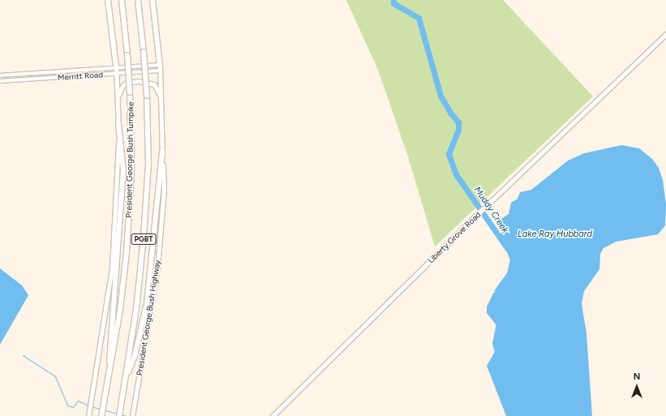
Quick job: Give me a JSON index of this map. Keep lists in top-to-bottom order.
{
  "streets": {
    "highway": ["President George Bush Turnpike", "PGBT"],
    "main road": ["Liberty Grove Road", "President George Bush Highway"],
    "street": ["Merritt Road"]
  },
  "crossings": [
    ["Merritt Road", "President George Bush Highway"]
  ],
  "water": ["Muddy Creek", "Lake Ray Hubbard"],
  "north": "top"
}
